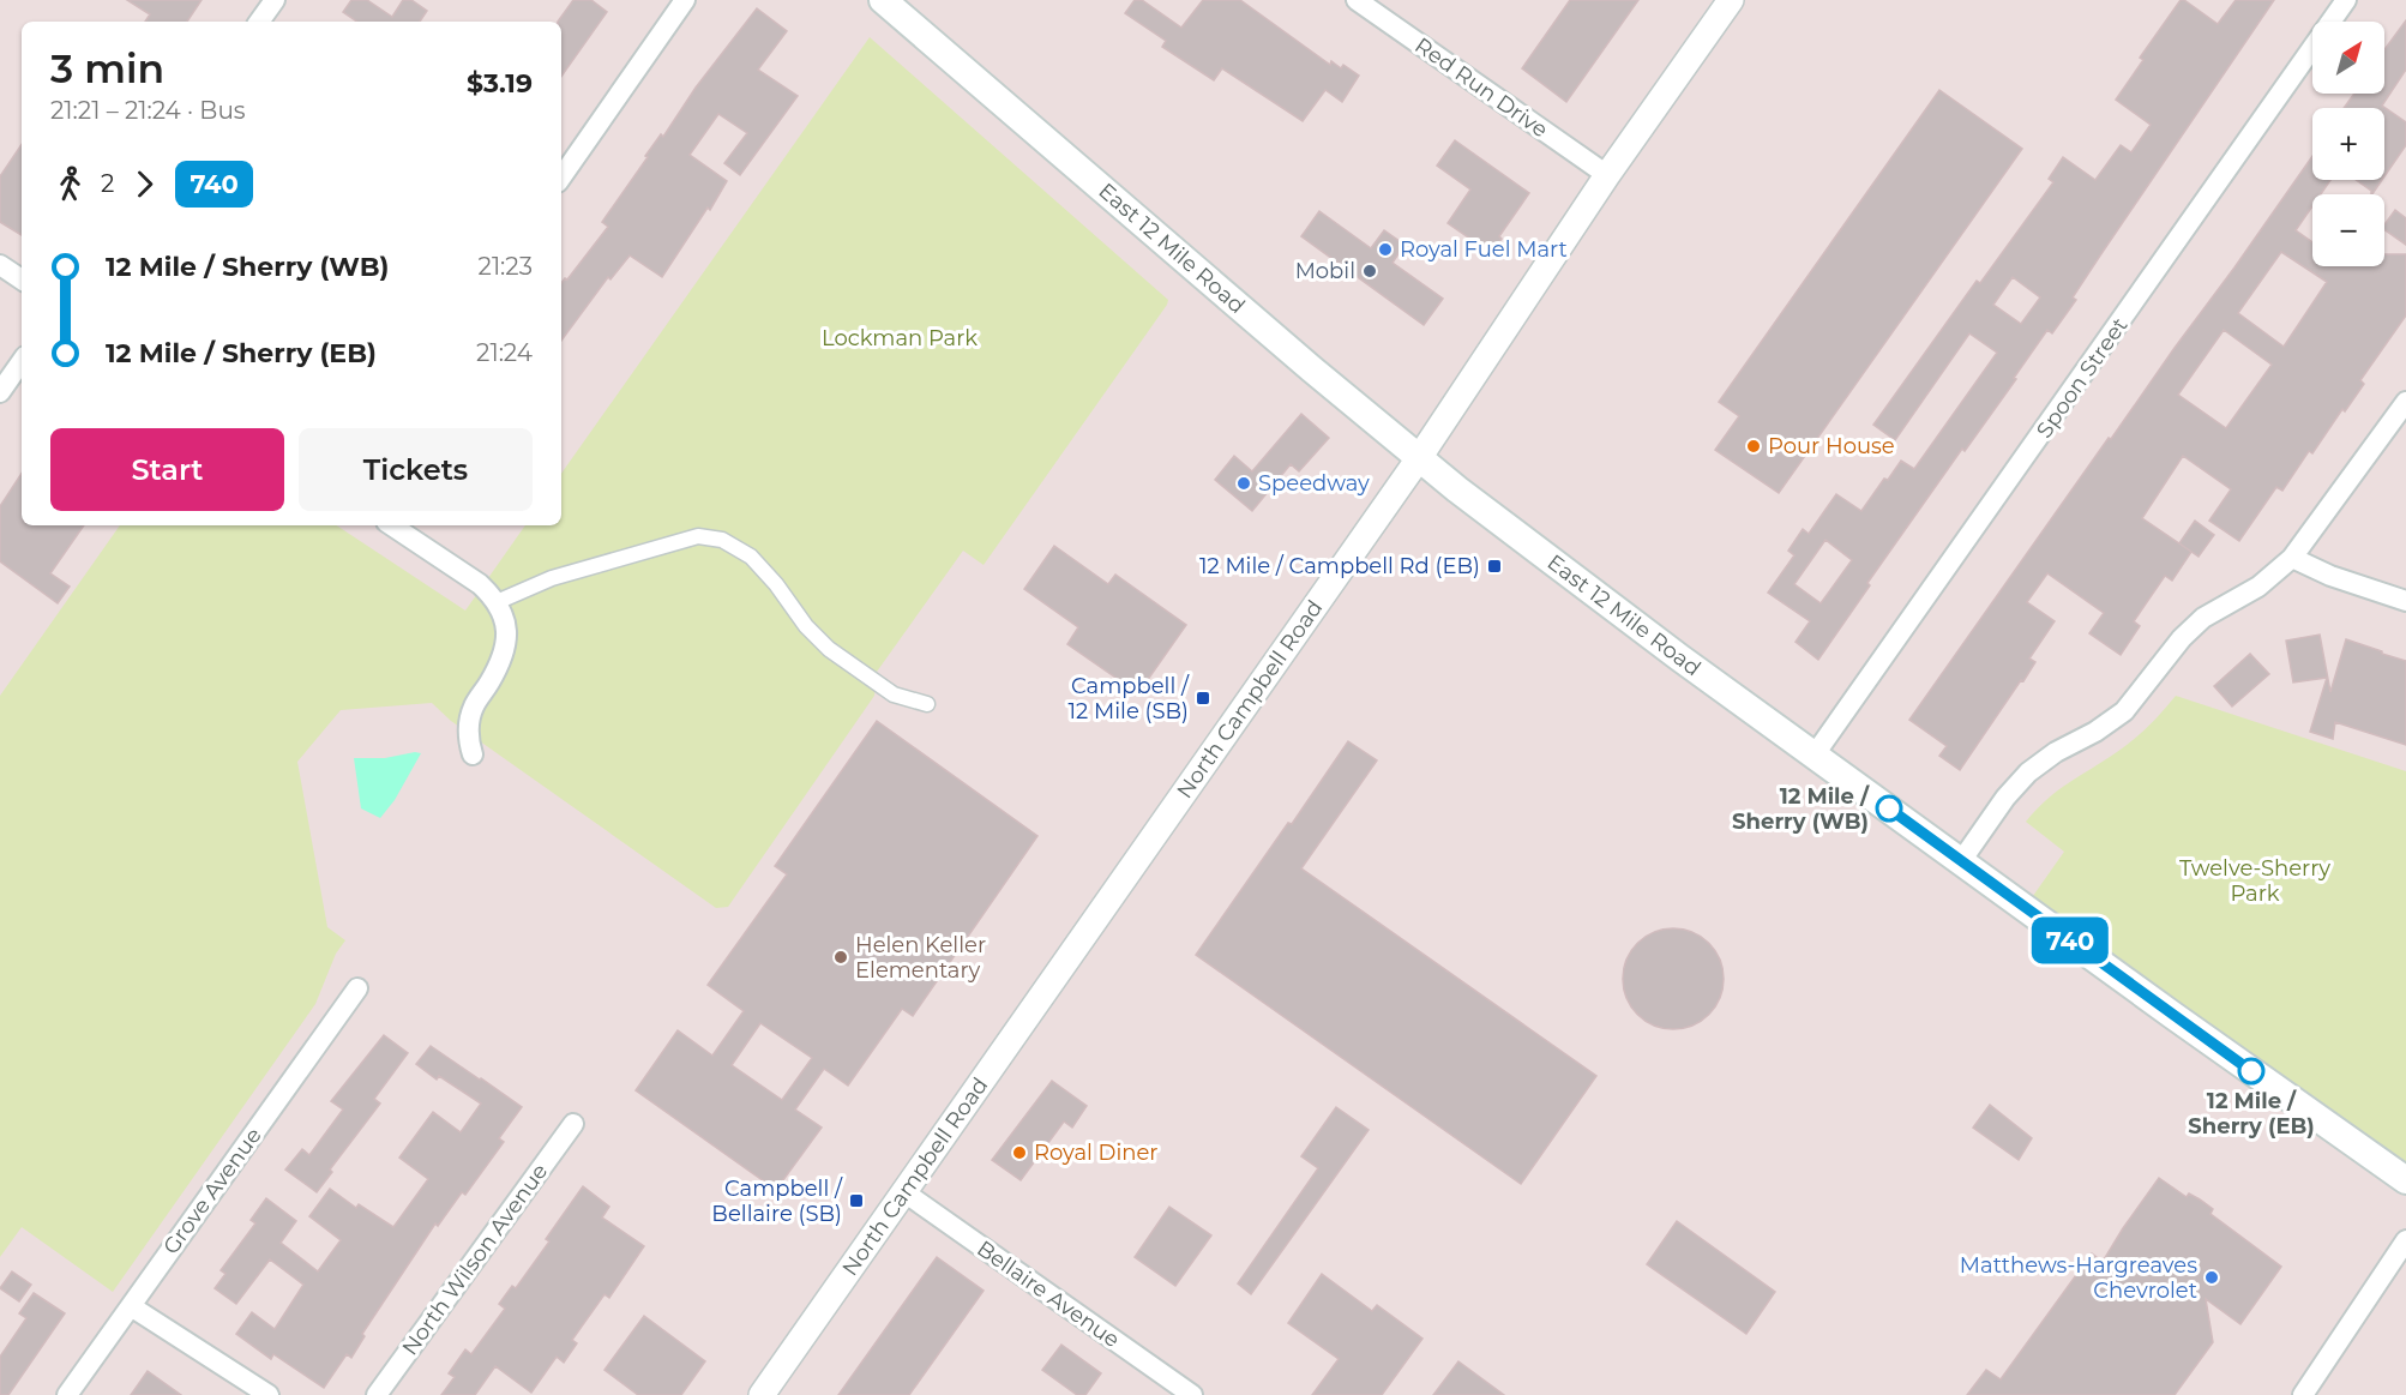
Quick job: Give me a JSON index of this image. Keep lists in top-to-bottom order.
{
  "streets": {
    "main road": ["East 12 Mile Road"],
    "street": [
      "Red Run Drive",
      "Spoon Street",
      "North Campbell Road",
      "Grove Avenue",
      "North Wilson Avenue",
      "Bellaire Avenue"
    ]
  },
  "crossings": [
    ["Red Run Drive", "North Campbell Road"],
    ["East 12 Mile Road", "Spoon Street"],
    ["East 12 Mile Road", "North Campbell Road"],
    ["North Campbell Road", "Bellaire Avenue"]
  ],
  "parks": ["Lockman Park", "Twelve-Sherry Park"],
  "places": {
    "other": [
      "Royal Fuel Mart",
      "Mobil",
      "Pour House",
      "Speedway",
      "12 Mile / Sherry (WB)",
      "Helen Keller Elementary",
      "12 Mile / Sherry (EB)",
      "Royal Diner",
      "Matthews-Hargreaves Chevrolet"
    ],
    "transit": ["12 Mile / Campbell Rd (EB)", "Campbell / 12 Mile (SB)", "Campbell / Bellaire (SB)"]
  },
  "lines": ["bus line 740"],
  "north": "top right",
  "page": {
    "on_map": "740",
    "map_buttons": ["+", "−"],
    "heading": ["3 min", "21:21 – 21:24 · Bus", "$3.19"],
    "legs": ["2", "740"],
    "list": [
      {
        "name": "12 Mile / Sherry (WB)",
        "value": "21:23"
      },
      {
        "name": "12 Mile / Sherry (EB)",
        "value": "21:24"
      }
    ],
    "buttons": ["Start", "Tickets"]
  }
}
